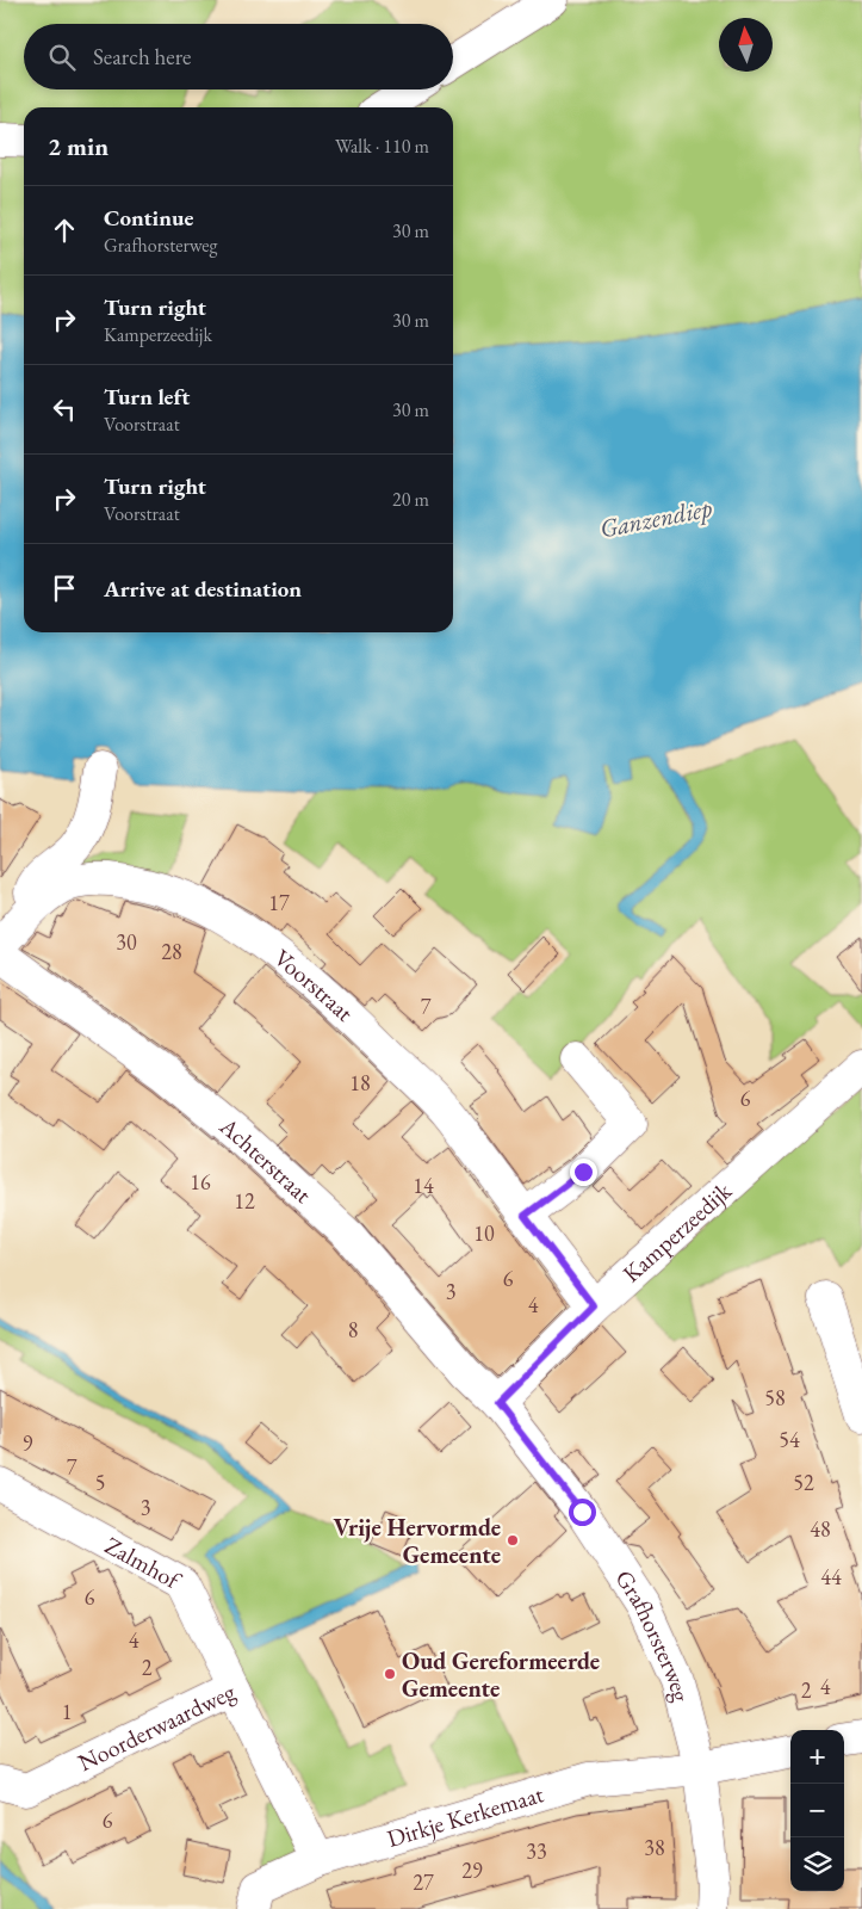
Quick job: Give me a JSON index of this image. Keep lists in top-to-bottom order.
{
  "streets": {
    "street": [
      "Voorstraat",
      "Achterstraat",
      "Kamperzeedijk",
      "Zalmhof",
      "Grafhorsterweg",
      "Noorderwaardweg",
      "Dirkje Kerkemaat"
    ]
  },
  "crossings": [
    ["Voorstraat", "Kamperzeedijk"],
    ["Achterstraat", "Kamperzeedijk"],
    ["Achterstraat", "Grafhorsterweg"],
    ["Kamperzeedijk", "Grafhorsterweg"],
    ["Zalmhof", "Noorderwaardweg"],
    ["Grafhorsterweg", "Dirkje Kerkemaat"],
    ["Noorderwaardweg", "Dirkje Kerkemaat"]
  ],
  "water": ["Ganzendiep"],
  "places": ["Vrije Hervormde Gemeente", "Oud Gereformeerde Gemeente"],
  "house_numbers": [
    "17",
    "30",
    "28",
    "7",
    "18",
    "6",
    "16",
    "14",
    "12",
    "10",
    "6",
    "3",
    "4",
    "8",
    "58",
    "54",
    "9",
    "7",
    "5",
    "52",
    "3",
    "48",
    "44",
    "6",
    "4",
    "2",
    "4",
    "2",
    "1",
    "6",
    "38",
    "33",
    "29",
    "27"
  ],
  "north": "top",
  "page": {
    "search": "Search here",
    "heading": ["2 min", "Walk · 110 m"],
    "list": [
      ["Continue", "Grafhorsterweg", "30 m"],
      ["Turn right", "Kamperzeedijk", "30 m"],
      ["Turn left", "Voorstraat", "30 m"],
      ["Turn right", "Voorstraat", "20 m"],
      "Arrive at destination"
    ],
    "map_buttons": ["+", "−"]
  }
}
